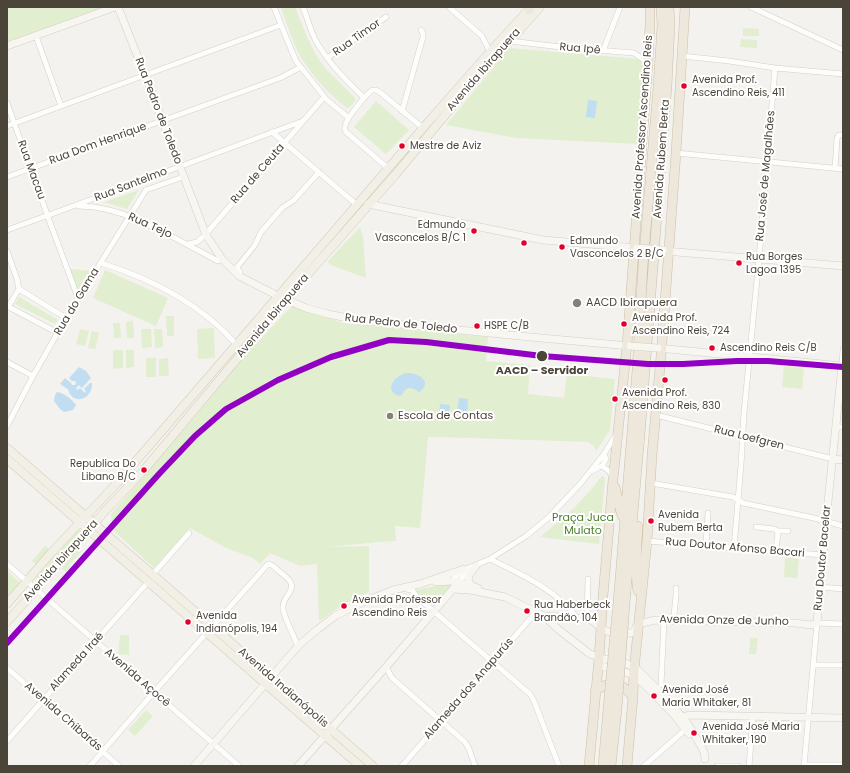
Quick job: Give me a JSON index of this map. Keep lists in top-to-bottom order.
{
  "streets": {
    "highway": ["Avenida Professor Ascendino Reis", "Avenida Rubem Berta"],
    "main road": ["Avenida Ibirapuera", "Avenida Indianópolis"],
    "street": [
      "Rua Timor",
      "Rua Ipê",
      "Rua Pedro de Toledo",
      "Rua Dom Henrique",
      "Rua Macau",
      "Rua de Ceuta",
      "Rua José de Magalhães",
      "Rua Santelmo",
      "Rua Tejo",
      "Rua do Gama",
      "Rua Loefgren",
      "Rua Doutor Afonso Bacari",
      "Rua Doutor Bacelar",
      "Avenida Onze de Junho",
      "Alameda Iraé",
      "Avenida Açocê",
      "Alameda dos Anapurús",
      "Avenida Chibarás"
    ]
  },
  "crossings": [
    ["Rua Ipê", "Avenida Ibirapuera"],
    ["Rua Ipê", "Avenida Professor Ascendino Reis"],
    ["Avenida Ibirapuera", "Rua Pedro de Toledo"],
    ["Avenida Ibirapuera", "Avenida Açocê"],
    ["Avenida Ibirapuera", "Avenida Indianópolis"],
    ["Rua Pedro de Toledo", "Avenida Professor Ascendino Reis"],
    ["Rua Pedro de Toledo", "Rua Dom Henrique"],
    ["Rua Pedro de Toledo", "Rua de Ceuta"],
    ["Rua Pedro de Toledo", "Rua Santelmo"],
    ["Rua Pedro de Toledo", "Rua Tejo"],
    ["Rua Dom Henrique", "Rua Macau"],
    ["Rua Macau", "Rua Santelmo"],
    ["Rua Macau", "Rua do Gama"],
    ["Rua de Ceuta", "Rua Santelmo"],
    ["Rua de Ceuta", "Rua Tejo"],
    ["Rua José de Magalhães", "Rua Loefgren"],
    ["Rua José de Magalhães", "Rua Doutor Afonso Bacari"],
    ["Rua Santelmo", "Rua Tejo"],
    ["Rua Tejo", "Rua do Gama"],
    ["Rua Loefgren", "Rua Doutor Bacelar"],
    ["Rua Doutor Afonso Bacari", "Rua Doutor Bacelar"],
    ["Rua Doutor Bacelar", "Avenida Onze de Junho"],
    ["Alameda Iraé", "Avenida Açocê"],
    ["Alameda Iraé", "Avenida Indianópolis"],
    ["Alameda Iraé", "Avenida Chibarás"]
  ],
  "parks": ["Praça Juca Mulato"],
  "places": [
    "Avenida Prof. Ascendino Reis, 411",
    "Mestre de Aviz",
    "Edmundo Vasconcelos B/C 1",
    "Edmundo Vasconcelos 2 B/C",
    "Rua Borges Lagoa 1395",
    "AACD Ibirapuera",
    "Avenida Prof. Ascendino Reis, 724",
    "HSPE C/B",
    "Ascendino Reis C/B",
    "AACD – Servidor",
    "Avenida Prof. Ascendino Reis, 830",
    "Escola de Contas",
    "Republica Do Libano B/C",
    "Avenida Rubem Berta",
    "Avenida Professor Ascendino Reis",
    "Rua Haberbeck Brandão, 104",
    "Avenida Indianópolis, 194",
    "Avenida José Maria Whitaker, 81",
    "Avenida José Maria Whitaker, 190"
  ]
}
